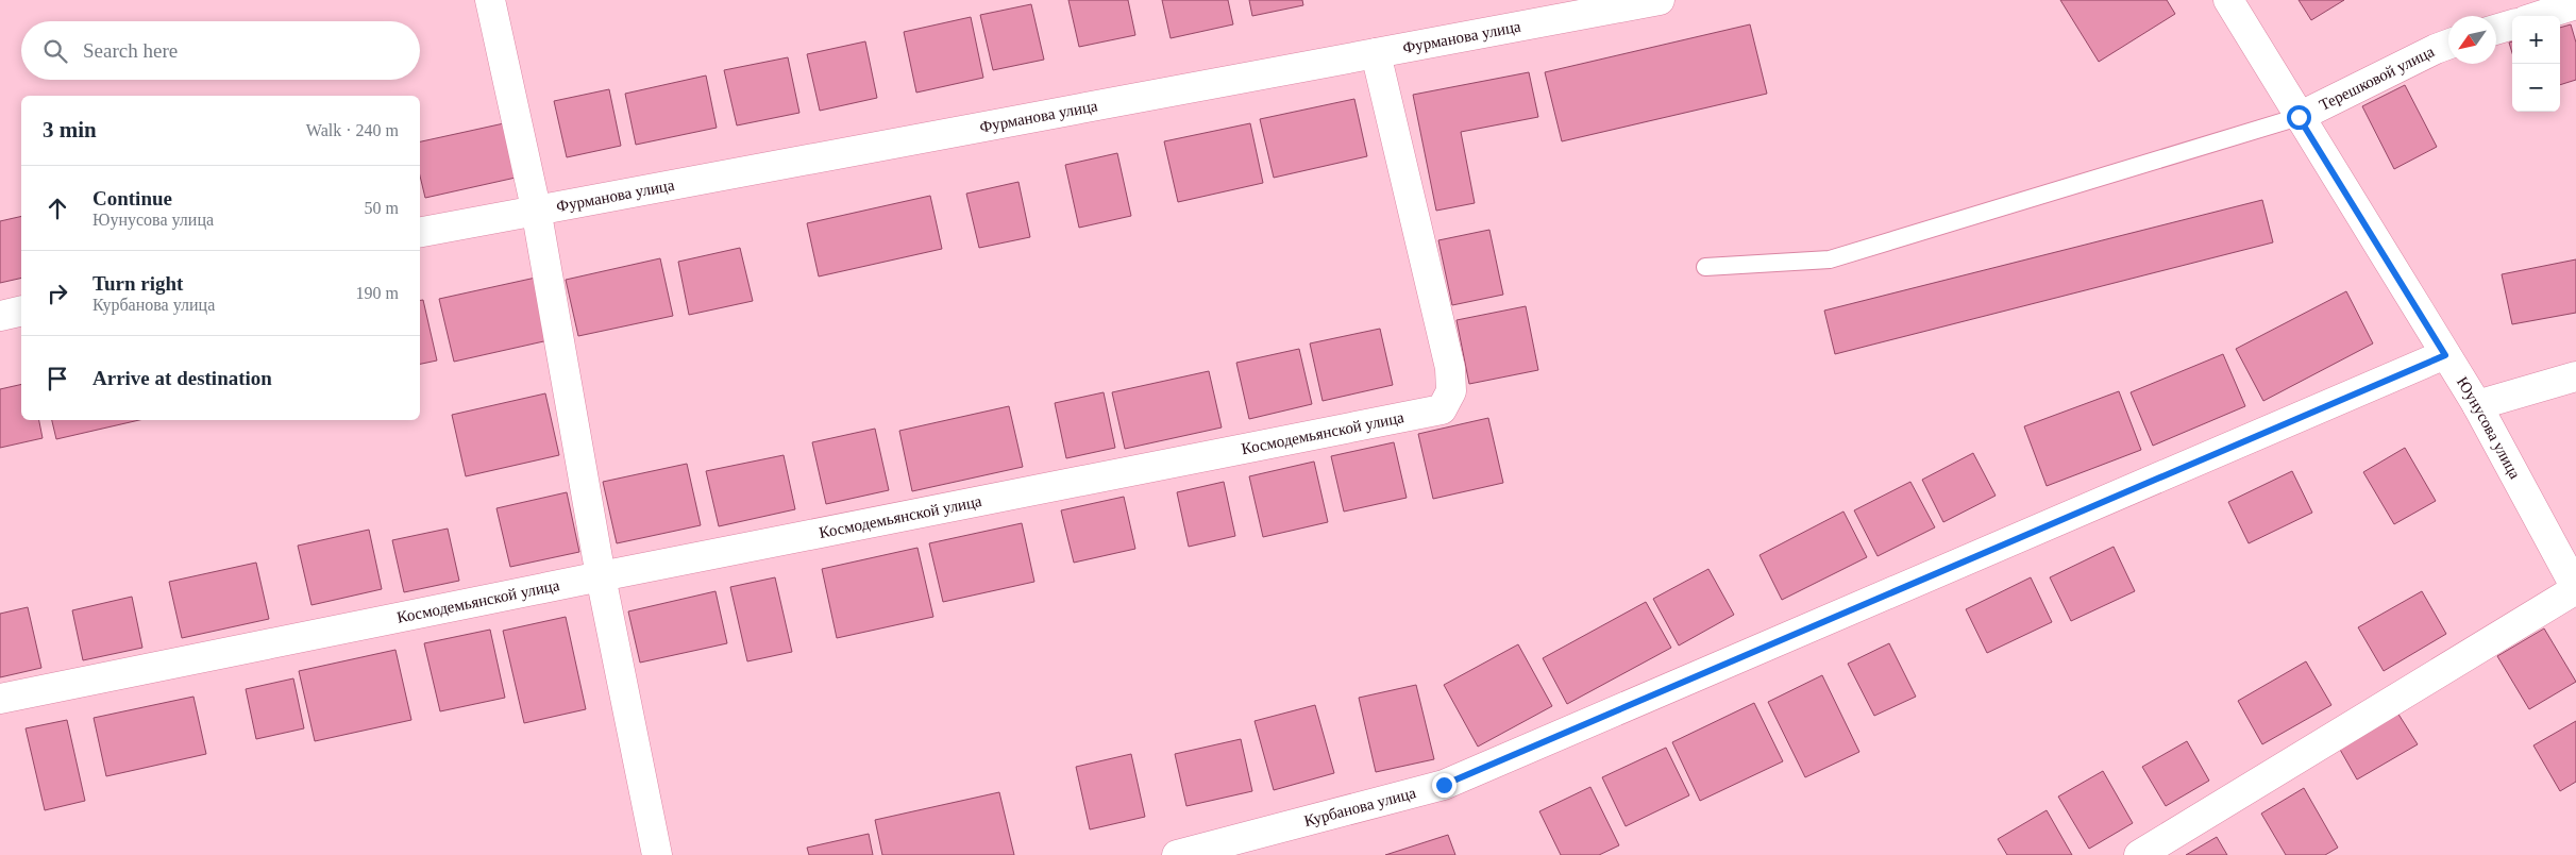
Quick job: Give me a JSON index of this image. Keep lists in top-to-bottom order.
{
  "streets": {
    "street": [
      "Фурманова улица",
      "Терешковой улица",
      "Юунусова улица",
      "Космодемьянской улица",
      "Курбанова улица"
    ]
  },
  "crossings": [
    ["Фурманова улица", "Космодемьянской улица"],
    ["Терешковой улица", "Юунусова улица"],
    ["Юунусова улица", "Курбанова улица"]
  ],
  "north": "bottom left",
  "page": {
    "map_buttons": ["+", "−"],
    "search": "Search here",
    "heading": ["3 min", "Walk · 240 m"],
    "list": [
      ["Continue", "Юунусова улица", "50 m"],
      ["Turn right", "Курбанова улица", "190 m"],
      "Arrive at destination"
    ]
  }
}
